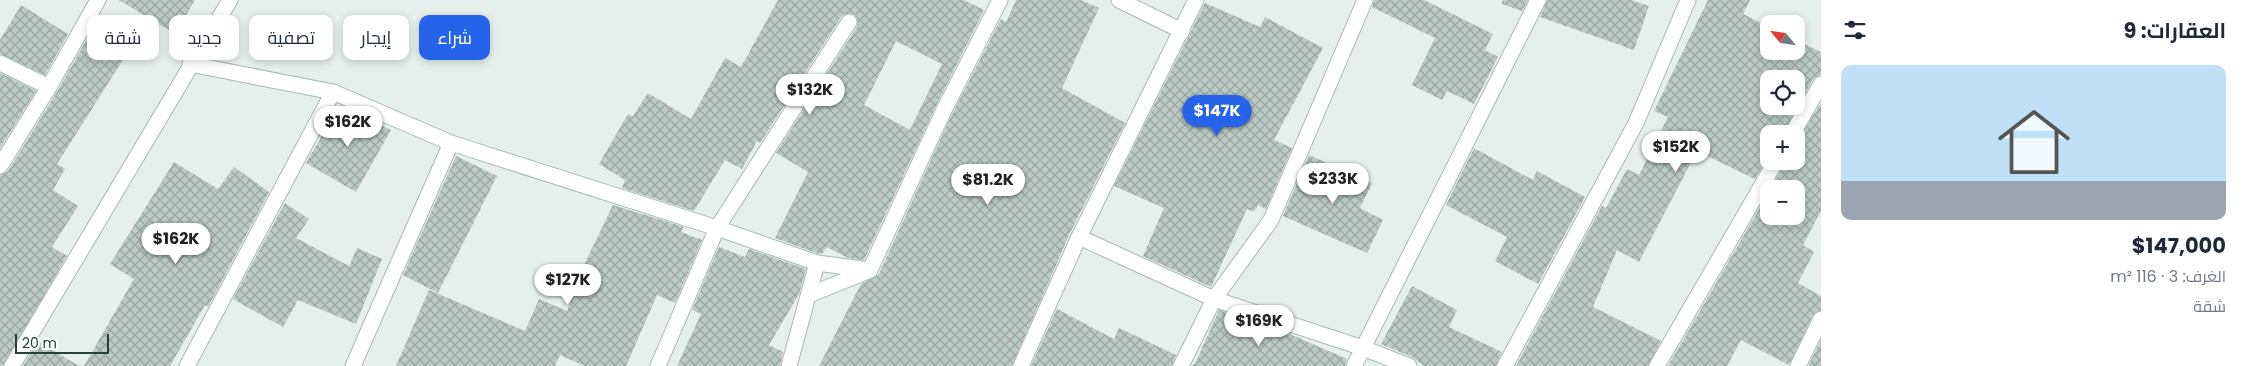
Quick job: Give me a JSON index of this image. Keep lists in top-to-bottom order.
{
  "scale_bar": "20 m",
  "north": "top left",
  "page": {
    "heading": "العقارات: 9",
    "map_buttons": ["+", "−"],
    "chip": [
      "شراء",
      "إيجار",
      "تصفية",
      "جديد",
      "شقة"
    ],
    "list": [
      {
        "name": "$147,000",
        "note": "الغرف: 3 · 116 m² · شقة"
      }
    ],
    "price": [
      "$132K",
      "$147K",
      "$162K",
      "$152K",
      "$233K",
      "$81.2K",
      "$162K",
      "$127K",
      "$169K"
    ],
    "scale": "20 m"
  }
}
